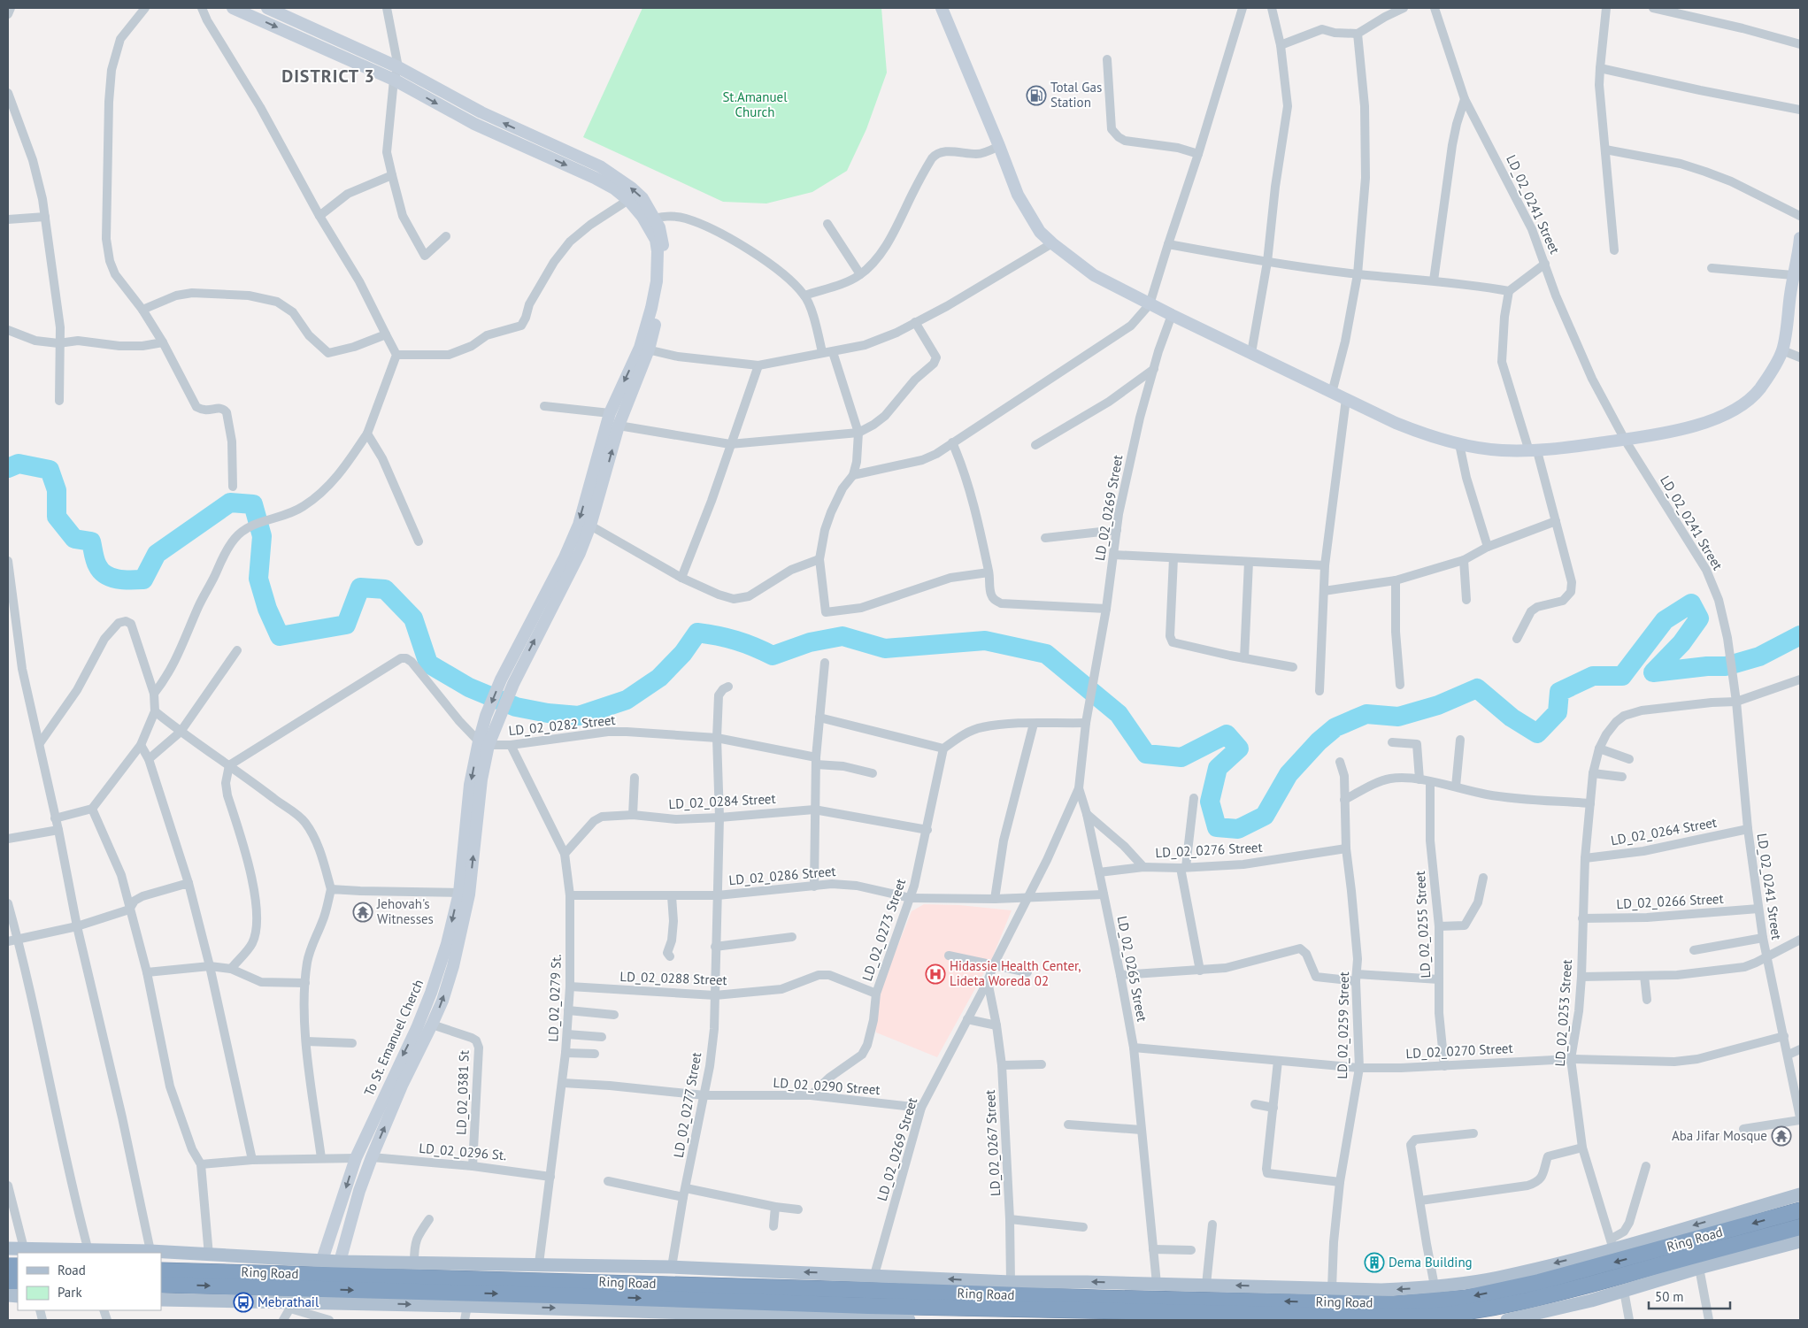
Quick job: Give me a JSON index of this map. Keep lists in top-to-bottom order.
{
  "streets": {
    "highway": ["Ring Road"],
    "main road": ["To St. Emanuel Cherch"],
    "street": [
      "LD_02_0241 Street",
      "LD_02_0269 Street",
      "LD_02_0282 Street",
      "LD_02_0284 Street",
      "LD_02_0264 Street",
      "LD_02_0276 Street",
      "LD_02_0286 Street",
      "LD_02_0266 Street",
      "LD_02_0255 Street",
      "LD_02_0273 Street",
      "LD_02_0265 Street",
      "LD_02_0288 Street",
      "LD_02_0279 St.",
      "LD_02_0253 Street",
      "LD_02_0259 Street",
      "LD_02_0270 Street",
      "LD_02_0290 Street",
      "LD_02_0381 St",
      "LD_02_0277 Street",
      "LD_02_0267 Street",
      "LD_02_0296 St."
    ]
  },
  "crossings": [
    ["LD_02_0241 Street", "LD_02_0264 Street"],
    ["LD_02_0241 Street", "LD_02_0266 Street"],
    ["LD_02_0241 Street", "LD_02_0253 Street"],
    ["LD_02_0241 Street", "LD_02_0270 Street"],
    ["LD_02_0269 Street", "LD_02_0286 Street"],
    ["LD_02_0269 Street", "LD_02_0265 Street"],
    ["LD_02_0269 Street", "LD_02_0290 Street"],
    ["LD_02_0269 Street", "LD_02_0267 Street"],
    ["LD_02_0282 Street", "LD_02_0279 St."],
    ["LD_02_0282 Street", "To St. Emanuel Cherch"],
    ["LD_02_0282 Street", "LD_02_0277 Street"],
    ["LD_02_0284 Street", "LD_02_0273 Street"],
    ["LD_02_0284 Street", "LD_02_0279 St."],
    ["LD_02_0284 Street", "LD_02_0277 Street"],
    ["LD_02_0264 Street", "LD_02_0253 Street"],
    ["LD_02_0276 Street", "LD_02_0265 Street"],
    ["LD_02_0276 Street", "LD_02_0259 Street"],
    ["LD_02_0286 Street", "LD_02_0273 Street"],
    ["LD_02_0286 Street", "LD_02_0265 Street"],
    ["LD_02_0286 Street", "LD_02_0279 St."],
    ["LD_02_0286 Street", "LD_02_0277 Street"],
    ["LD_02_0266 Street", "LD_02_0253 Street"],
    ["LD_02_0255 Street", "LD_02_0270 Street"],
    ["LD_02_0273 Street", "LD_02_0288 Street"],
    ["LD_02_0273 Street", "LD_02_0290 Street"],
    ["LD_02_0265 Street", "LD_02_0270 Street"],
    ["LD_02_0288 Street", "LD_02_0279 St."],
    ["LD_02_0288 Street", "LD_02_0277 Street"],
    ["LD_02_0279 St.", "LD_02_0290 Street"],
    ["LD_02_0279 St.", "LD_02_0296 St."],
    ["LD_02_0253 Street", "LD_02_0270 Street"],
    ["LD_02_0259 Street", "LD_02_0270 Street"],
    ["To St. Emanuel Cherch", "LD_02_0381 St"],
    ["To St. Emanuel Cherch", "LD_02_0296 St."],
    ["LD_02_0290 Street", "LD_02_0277 Street"],
    ["LD_02_0381 St", "LD_02_0296 St."]
  ],
  "districts": ["DISTRICT 3"],
  "parks": ["St.Amanuel Church"],
  "places": {
    "fuel station": ["Total Gas Station"],
    "temple": ["Jehovah's Witnesses", "Aba Jifar Mosque"],
    "hospital": ["Hidassie Health Center, Lideta Woreda 02"],
    "building": ["Dema Building"],
    "bus stop": ["Mebrathail"]
  },
  "legend": ["Road", "Park"],
  "scale_bar": "50 m"
}
